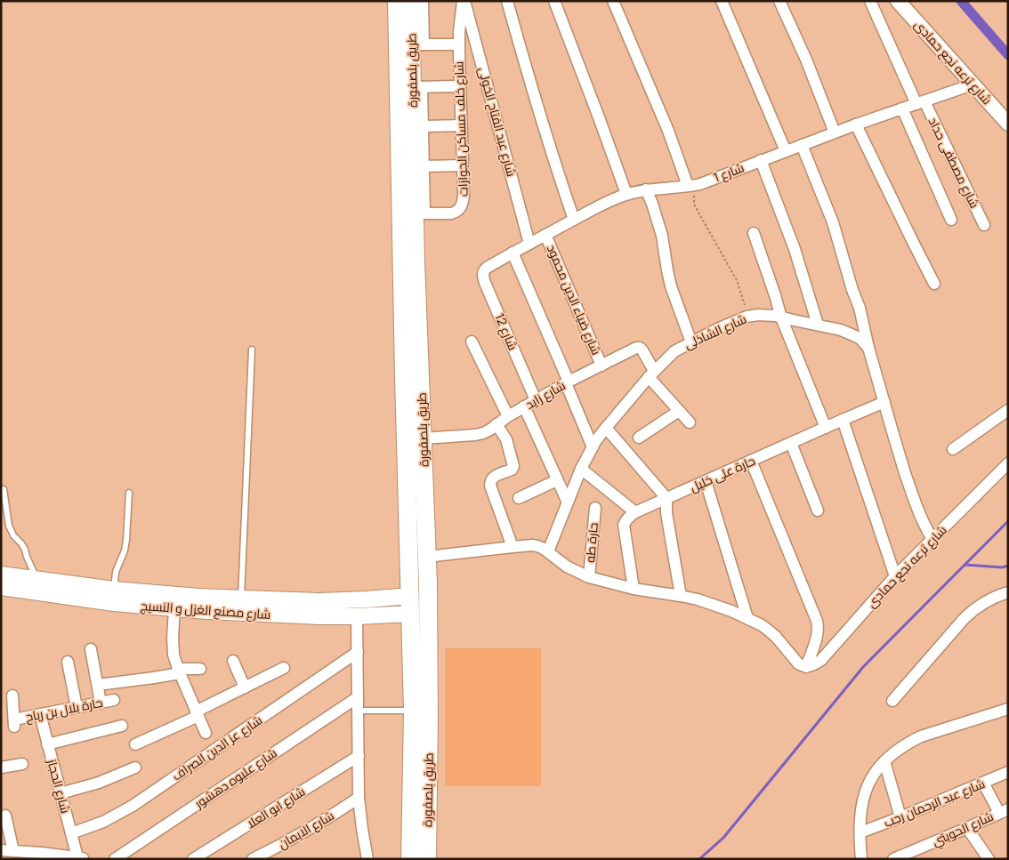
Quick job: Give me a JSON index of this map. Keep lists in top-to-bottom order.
{
  "streets": {
    "main road": ["طريق بلصفورة", "شارع مصنع الغزل و النسيج"],
    "street": [
      "شارع ترعه نجع حمادى",
      "شارع عبد الفتاح الخولى",
      "شارع خلف مساكن الجوازات",
      "شارع مصطفى حداد",
      "شارع 1",
      "شارع ضياء الدين محمود",
      "شارع 12",
      "شارع الشاذلى",
      "شارع زايد",
      "حارة على خليل",
      "حارة طه",
      "حارة بلال بن رباح",
      "شارع عز الدين الصراف",
      "شارع عليوه دهشور",
      "شارع الحجاز",
      "شارع عبد الرحمان رجب",
      "شارع ابو العلا",
      "شارع الحويتي",
      "شارع الايمان"
    ]
  },
  "crossings": [
    ["شارع ترعه نجع حمادى", "شارع 1"],
    ["طريق بلصفورة", "شارع خلف مساكن الجوازات"],
    ["طريق بلصفورة", "شارع زايد"],
    ["طريق بلصفورة", "شارع مصنع الغزل و النسيج"],
    ["شارع عبد الفتاح الخولى", "شارع خلف مساكن الجوازات"],
    ["شارع عبد الفتاح الخولى", "شارع 1"],
    ["شارع مصطفى حداد", "شارع 1"],
    ["شارع 1", "شارع ضياء الدين محمود"],
    ["شارع 1", "شارع 12"],
    ["شارع ضياء الدين محمود", "شارع زايد"],
    ["شارع 12", "شارع زايد"],
    ["شارع الشاذلى", "شارع زايد"],
    ["حارة بلال بن رباح", "شارع الحجاز"],
    ["شارع عز الدين الصراف", "شارع الحجاز"]
  ]
}
